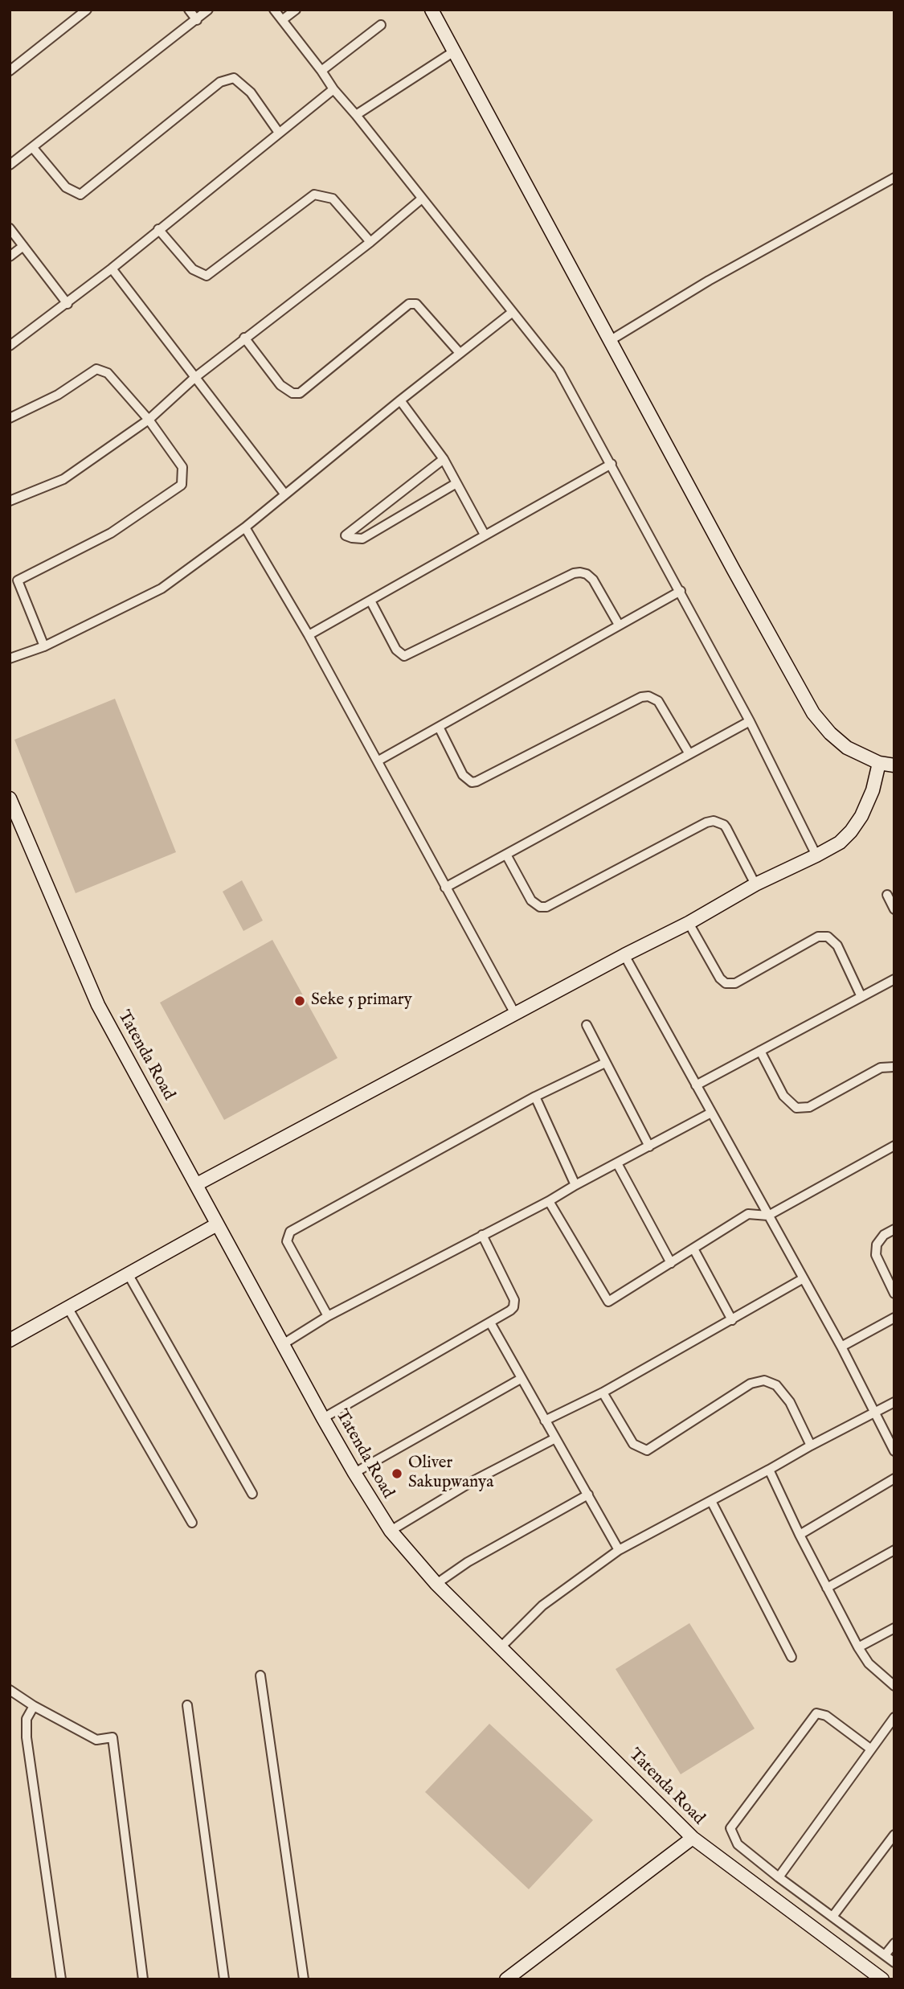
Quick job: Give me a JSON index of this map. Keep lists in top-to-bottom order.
{
  "streets": {
    "street": ["Tatenda Road"]
  },
  "places": ["Seke 5 primary", "Oliver Sakupwanya"]
}
